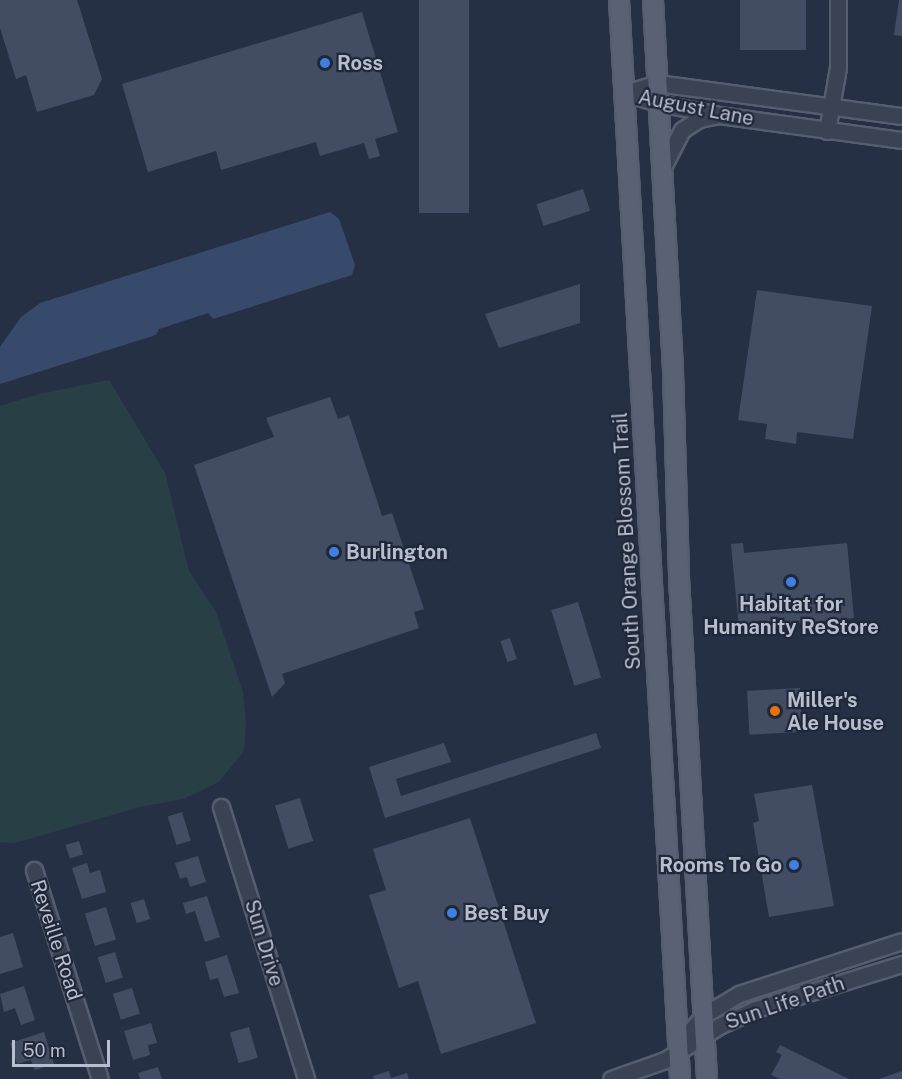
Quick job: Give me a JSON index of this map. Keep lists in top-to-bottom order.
{
  "streets": {
    "main road": ["South Orange Blossom Trail"],
    "street": [
      "August Lane",
      "Reveille Road",
      "Sun Drive",
      "Sun Life Path"
    ]
  },
  "crossings": [
    ["August Lane", "South Orange Blossom Trail"],
    ["South Orange Blossom Trail", "Sun Life Path"]
  ],
  "places": [
    "Ross",
    "Burlington",
    "Habitat for Humanity ReStore",
    "Miller's Ale House",
    "Rooms To Go",
    "Best Buy"
  ],
  "scale_bar": "50 m"
}
